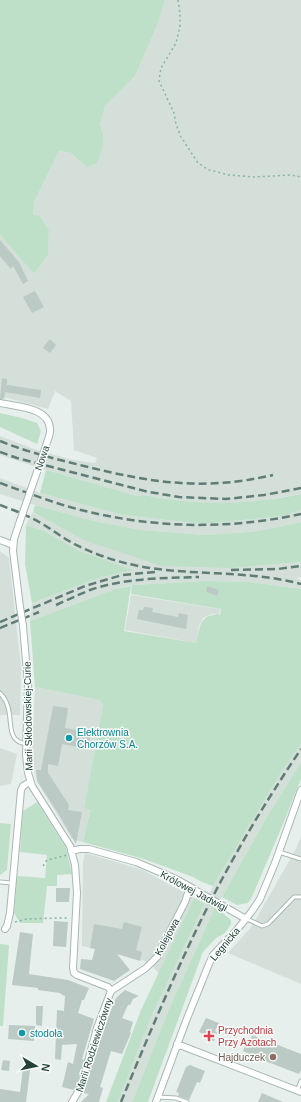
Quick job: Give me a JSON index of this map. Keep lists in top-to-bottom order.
{
  "streets": {
    "street": [
      "Nowa",
      "Marii Skłodowskiej-Curie",
      "Królowej Jadwigi",
      "Kolejowa",
      "Legnicka",
      "Marii Rodziewiczówny"
    ]
  },
  "crossings": [
    ["Nowa", "Marii Skłodowskiej-Curie"],
    ["Marii Skłodowskiej-Curie", "Marii Rodziewiczówny"],
    ["Królowej Jadwigi", "Kolejowa"],
    ["Królowej Jadwigi", "Legnicka"],
    ["Królowej Jadwigi", "Marii Rodziewiczówny"],
    ["Kolejowa", "Marii Rodziewiczówny"]
  ],
  "places": {
    "other": ["Elektrownia Chorzów S.A.", "stodoła", "Hajduczek"],
    "health": ["Przychodnia Przy Azotach"]
  },
  "north": "right"
}
